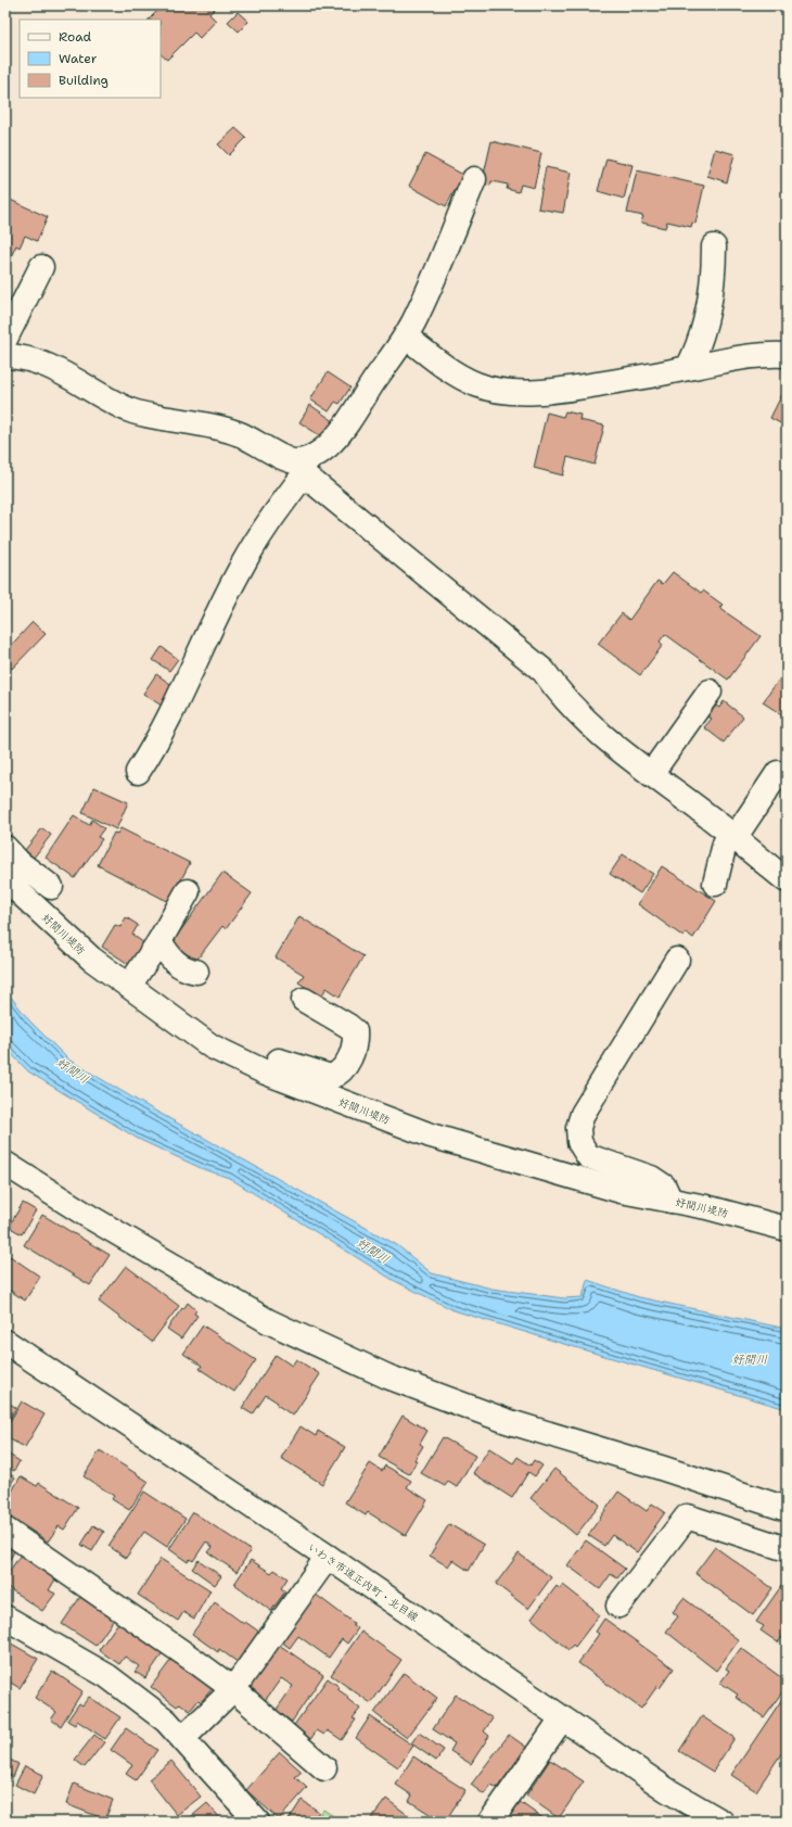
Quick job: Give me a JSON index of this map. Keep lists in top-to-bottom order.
{
  "streets": {
    "street": ["好間川堤防", "いわき市道正内町・北目線"]
  },
  "water": ["好間川"],
  "legend": ["Road", "Water", "Building"]
}
